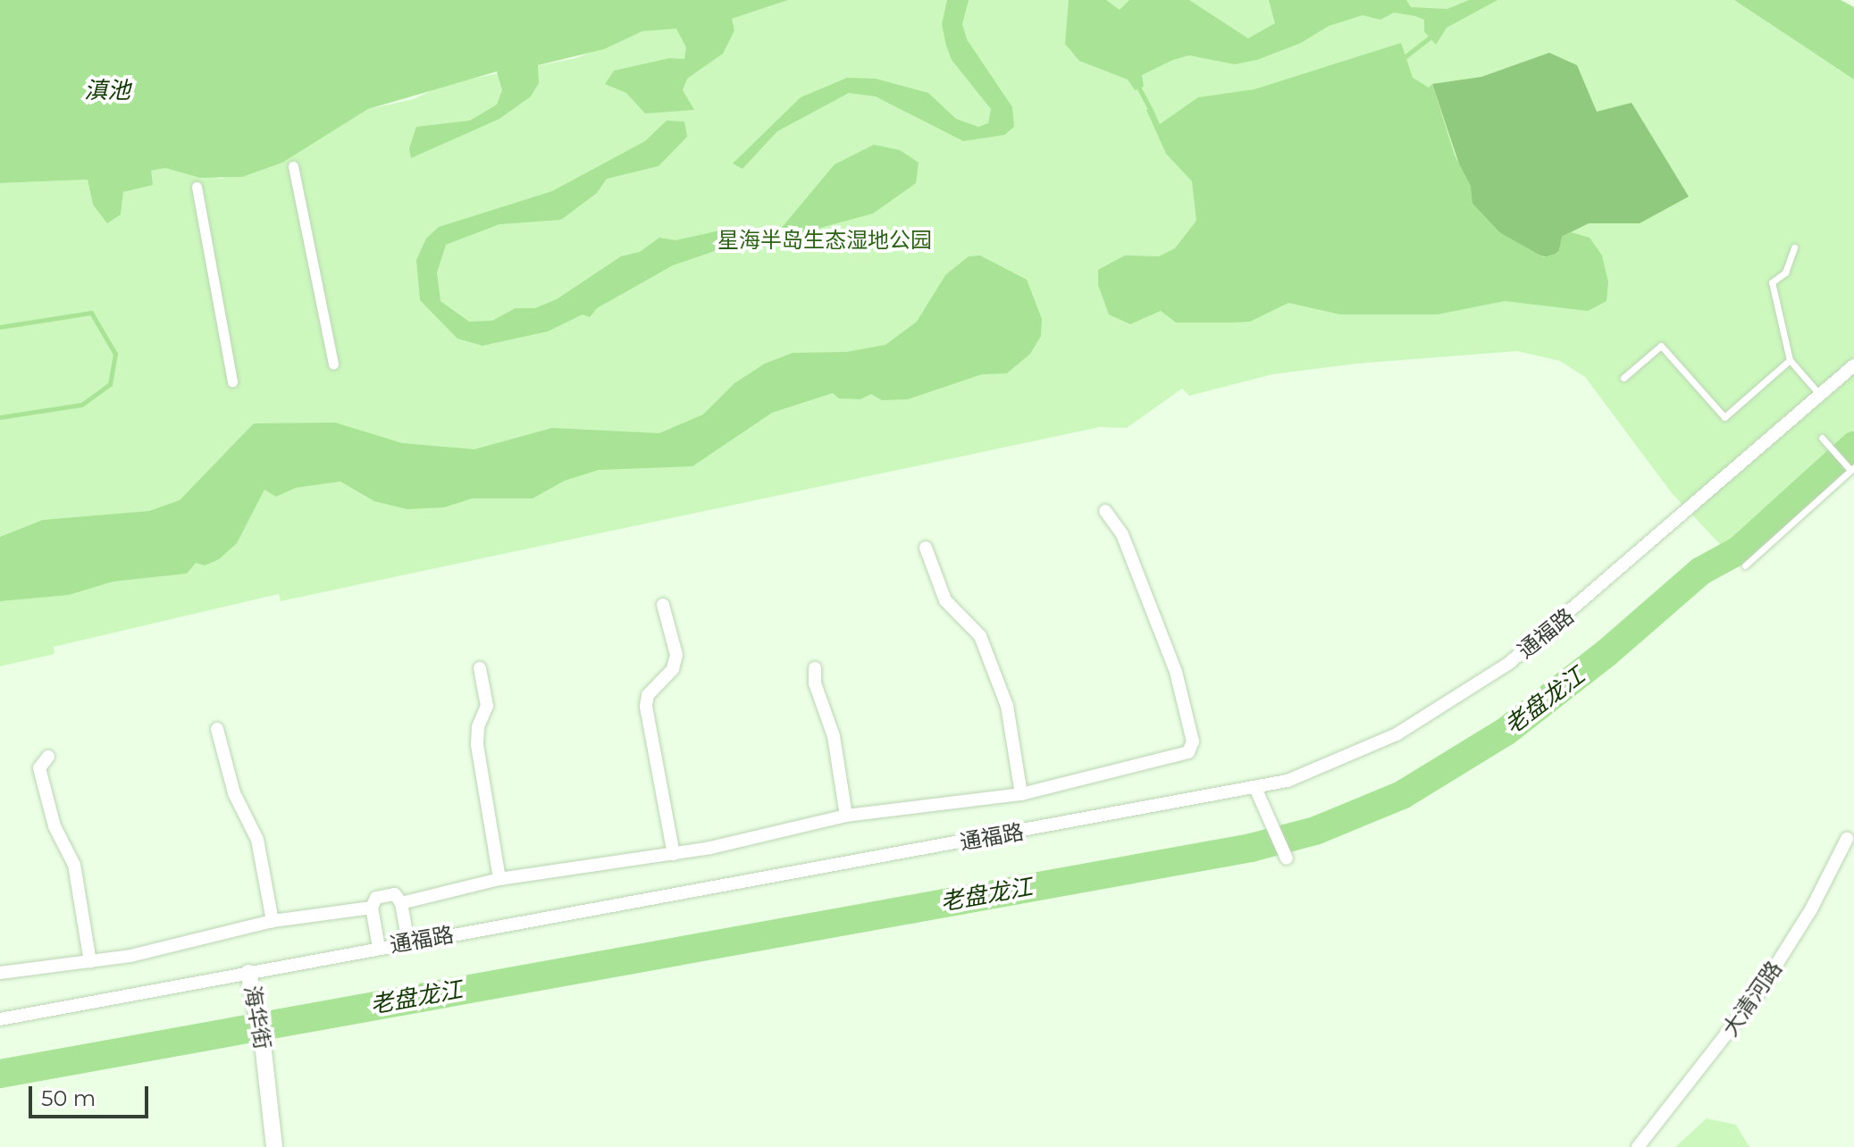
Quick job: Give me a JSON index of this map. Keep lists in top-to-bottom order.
{
  "streets": {
    "street": ["通福路", "大清河路", "海华街"]
  },
  "crossings": [
    ["通福路", "海华街"]
  ],
  "water": ["滇池", "老盘龙江"],
  "parks": ["星海半岛生态湿地公园"],
  "scale_bar": "50 m"
}
